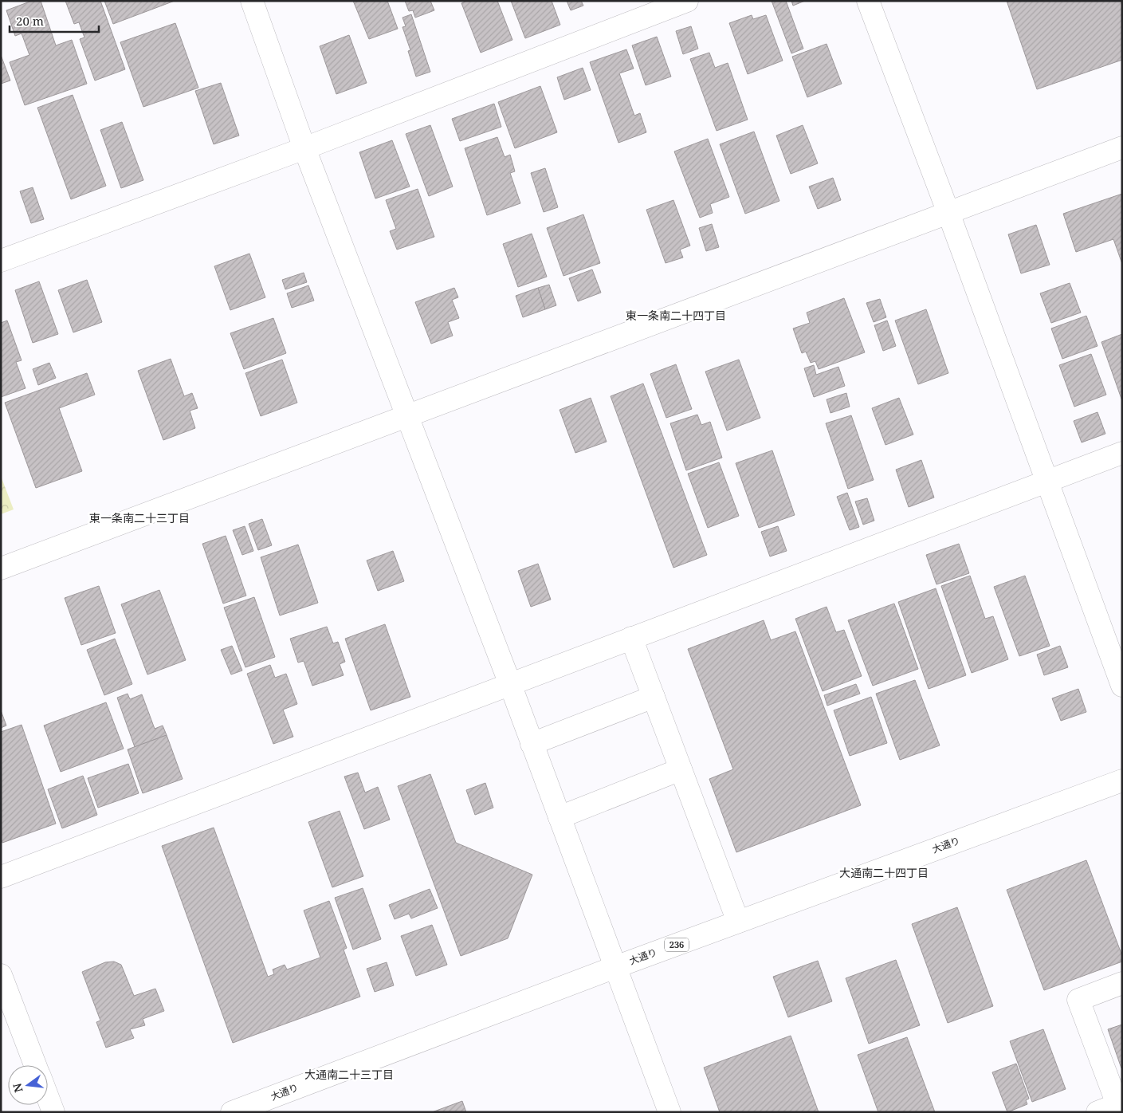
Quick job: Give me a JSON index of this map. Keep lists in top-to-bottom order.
{
  "streets": {
    "main road": ["大通り", "236"]
  },
  "districts": [
    "東一条南二十四丁目",
    "東一条南二十三丁目",
    "大通南二十四丁目",
    "大通南二十三丁目"
  ],
  "scale_bar": "20 m",
  "north": "left"
}
